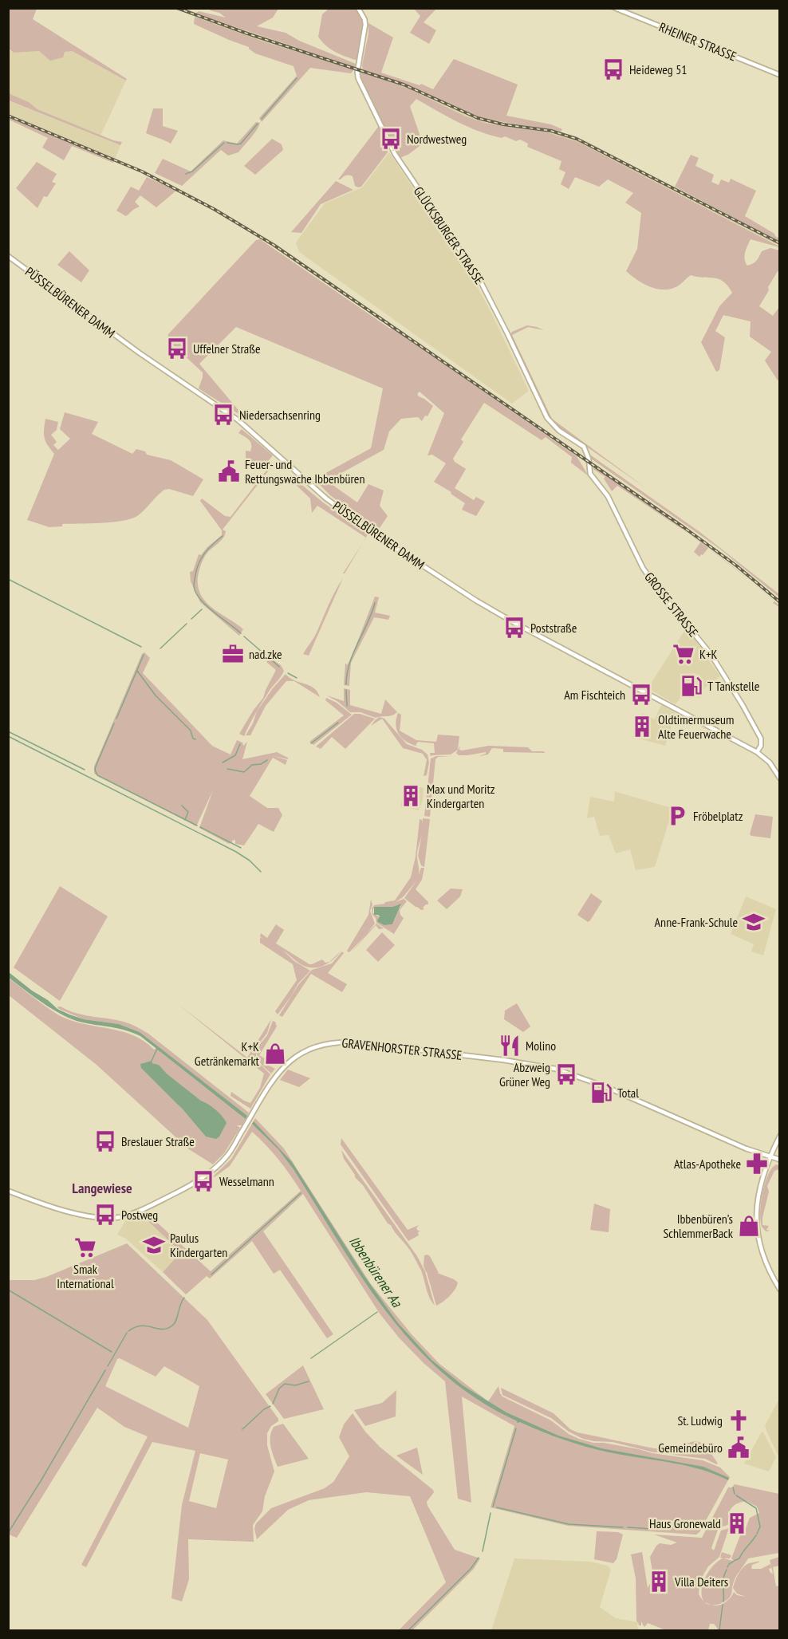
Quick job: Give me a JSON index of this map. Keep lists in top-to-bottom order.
{
  "streets": {
    "main road": [
      "RHEINER STRASSE",
      "GLÜCKSBURGER STRASSE",
      "PÜSSELBÜRENER DAMM",
      "GROSSE STRASSE",
      "GRAVENHORSTER STRASSE"
    ]
  },
  "crossings": [
    ["GLÜCKSBURGER STRASSE", "GROSSE STRASSE"],
    ["PÜSSELBÜRENER DAMM", "GROSSE STRASSE"]
  ],
  "districts": ["Langewiese"],
  "water": ["Ibbenbürener Aa"],
  "places": {
    "bus stop": [
      "Heideweg 51",
      "Nordwestweg",
      "Uffelner Straße",
      "Niedersachsenring",
      "Poststraße",
      "Am Fischteich",
      "Abzweig Grüner Weg",
      "Breslauer Straße",
      "Wesselmann",
      "Postweg"
    ],
    "public building": ["Feuer- und Rettungswache Ibbenbüren", "Gemeindebüro"],
    "office": ["nad.zke"],
    "supermarket": ["K+K", "Smak International"],
    "fuel station": ["T Tankstelle", "Total"],
    "building": [
      "Oldtimermuseum Alte Feuerwache",
      "Max und Moritz Kindergarten",
      "Haus Gronewald",
      "Villa Deiters"
    ],
    "parking": ["Fröbelplatz"],
    "school or university": ["Anne-Frank-Schule", "Paulus Kindergarten"],
    "restaurant": ["Molino"],
    "shop": ["K+K Getränkemarkt", "Ibbenbüren’s SchlemmerBack"],
    "pharmacy": ["Atlas-Apotheke"],
    "church": ["St. Ludwig"]
  }
}
